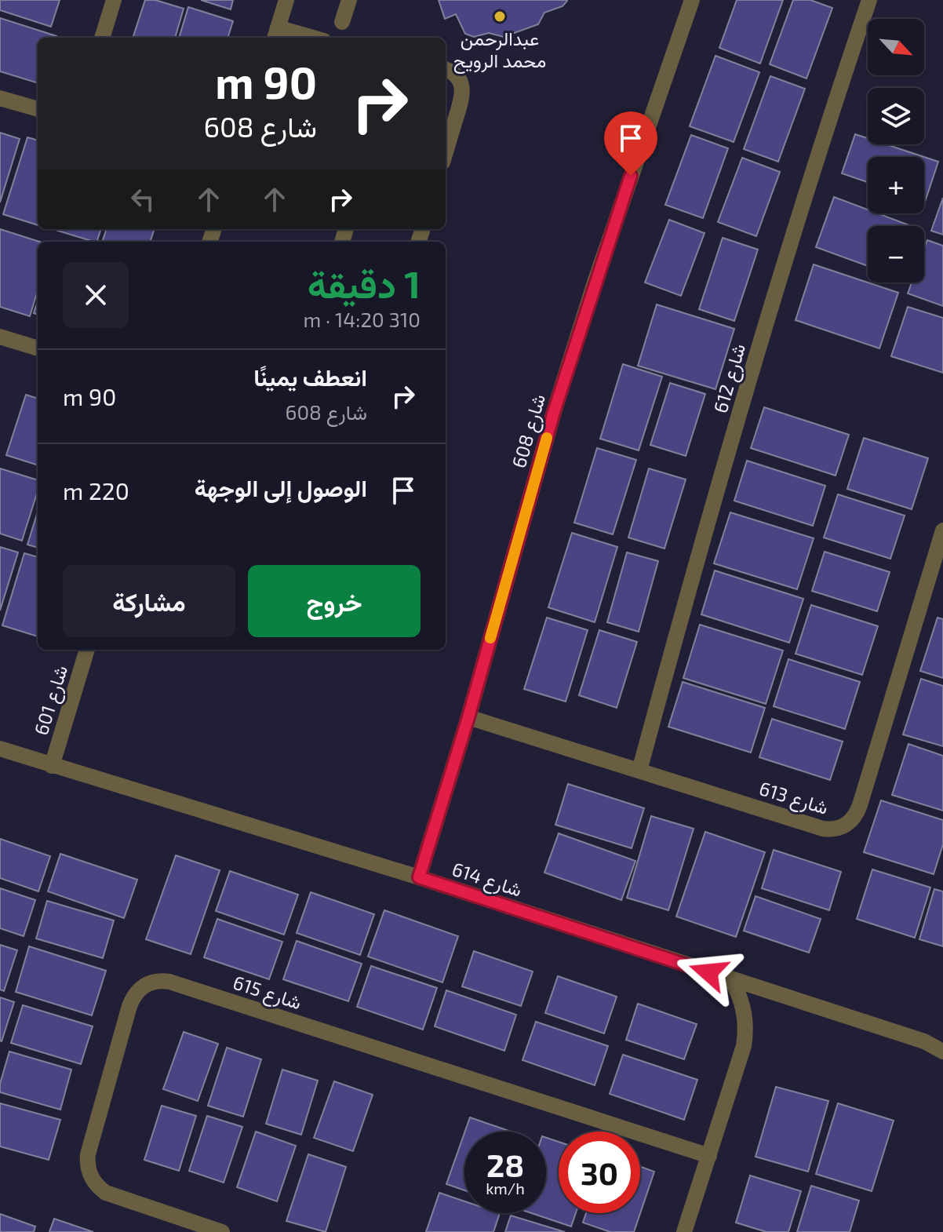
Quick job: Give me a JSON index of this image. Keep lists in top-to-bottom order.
{
  "streets": {
    "street": [
      "شارع 612",
      "شارع 608",
      "شارع 601",
      "شارع 613",
      "شارع 614",
      "شارع 615"
    ]
  },
  "crossings": [
    ["شارع 612", "شارع 613"],
    ["شارع 608", "شارع 613"],
    ["شارع 608", "شارع 614"],
    ["شارع 601", "شارع 614"]
  ],
  "places": ["عبدالرحمن محمد الرويح"],
  "north": "bottom right",
  "page": {
    "map_buttons": ["+", "−"],
    "turn": ["90 m", "شارع 608"],
    "heading": ["1 دقيقة", "310 m · 14:20"],
    "list": [
      {
        "name": "انعطف يمينًا",
        "note": "شارع 608",
        "value": "90 m"
      },
      {
        "name": "الوصول إلى الوجهة",
        "value": "220 m"
      }
    ],
    "buttons": ["خروج", "مشاركة"],
    "speed": "28 km/h",
    "limit": "30"
  }
}
